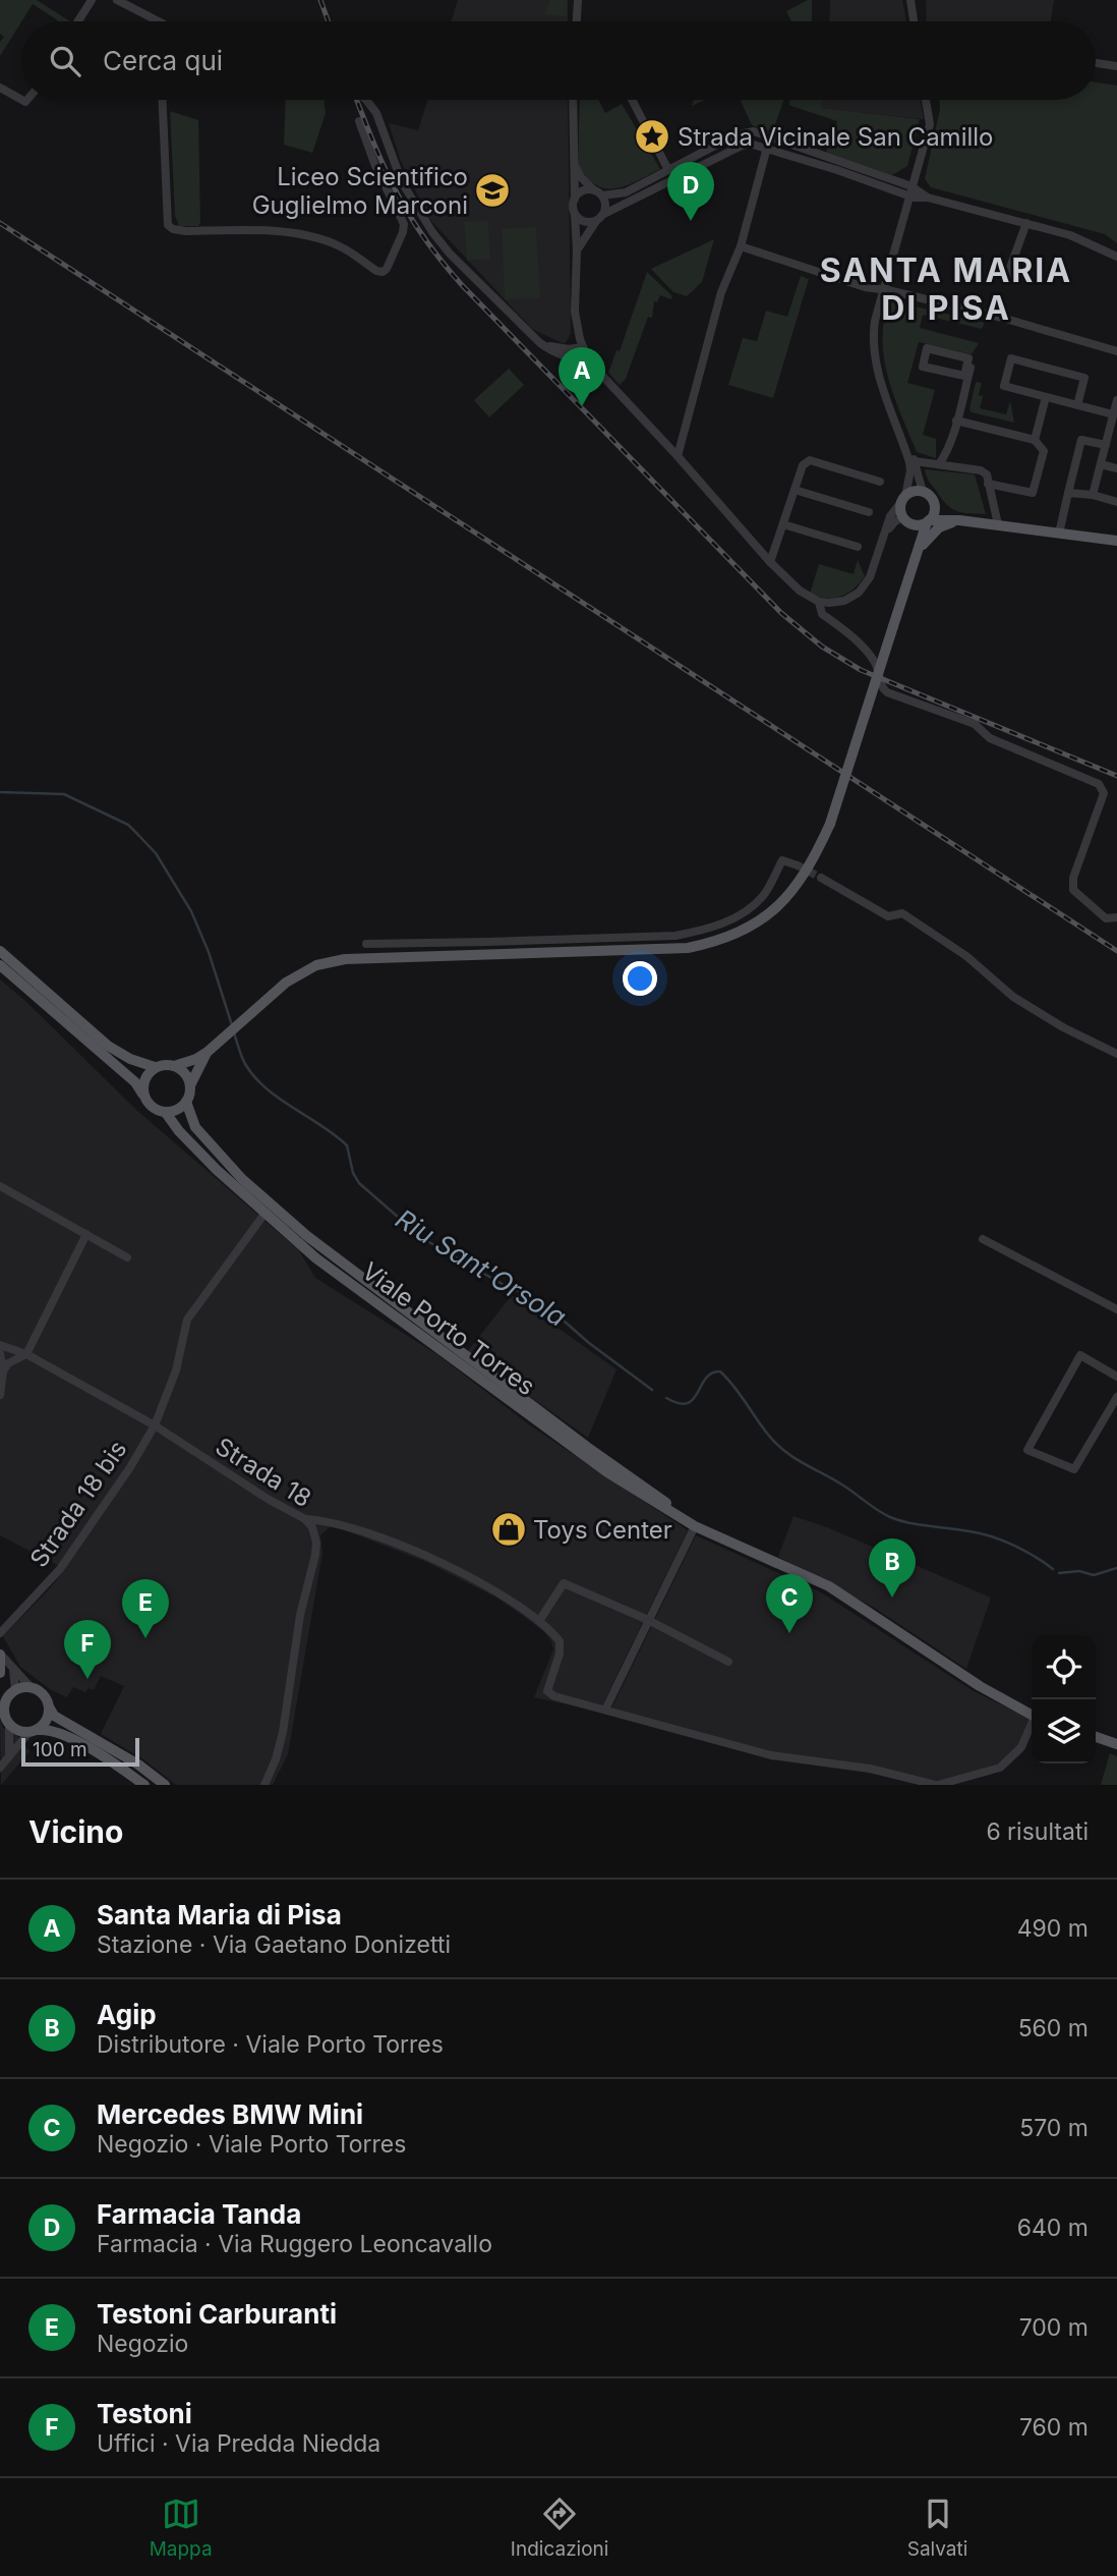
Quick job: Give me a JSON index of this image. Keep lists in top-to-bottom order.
{
  "streets": {
    "main road": ["Viale Porto Torres"],
    "street": ["Strada 18", "Strada 18 bis"]
  },
  "crossings": [
    ["Viale Porto Torres", "Strada 18 bis"],
    ["Strada 18", "Strada 18 bis"]
  ],
  "districts": ["SANTA MARIA DI PISA"],
  "water": ["Riu Sant'Orsola"],
  "places": {
    "place": ["Strada Vicinale San Camillo"],
    "school or university": ["Liceo Scientifico Guglielmo Marconi"],
    "shop": ["Toys Center"]
  },
  "scale_bar": "100 m",
  "page": {
    "search": "Cerca qui",
    "pins": [
      "D",
      "A",
      "B",
      "C",
      "E",
      "F"
    ],
    "scale": "100 m",
    "heading": ["Vicino", "6 risultati"],
    "list": [
      {
        "mark": "A",
        "name": "Santa Maria di Pisa",
        "note": "Stazione · Via Gaetano Donizetti",
        "value": "490 m"
      },
      {
        "mark": "B",
        "name": "Agip",
        "note": "Distributore · Viale Porto Torres",
        "value": "560 m"
      },
      {
        "mark": "C",
        "name": "Mercedes BMW Mini",
        "note": "Negozio · Viale Porto Torres",
        "value": "570 m"
      },
      {
        "mark": "D",
        "name": "Farmacia Tanda",
        "note": "Farmacia · Via Ruggero Leoncavallo",
        "value": "640 m"
      },
      {
        "mark": "E",
        "name": "Testoni Carburanti",
        "note": "Negozio",
        "value": "700 m"
      },
      {
        "mark": "F",
        "name": "Testoni",
        "note": "Uffici · Via Predda Niedda",
        "value": "760 m"
      }
    ],
    "nav": ["Mappa", "Indicazioni", "Salvati"]
  }
}
